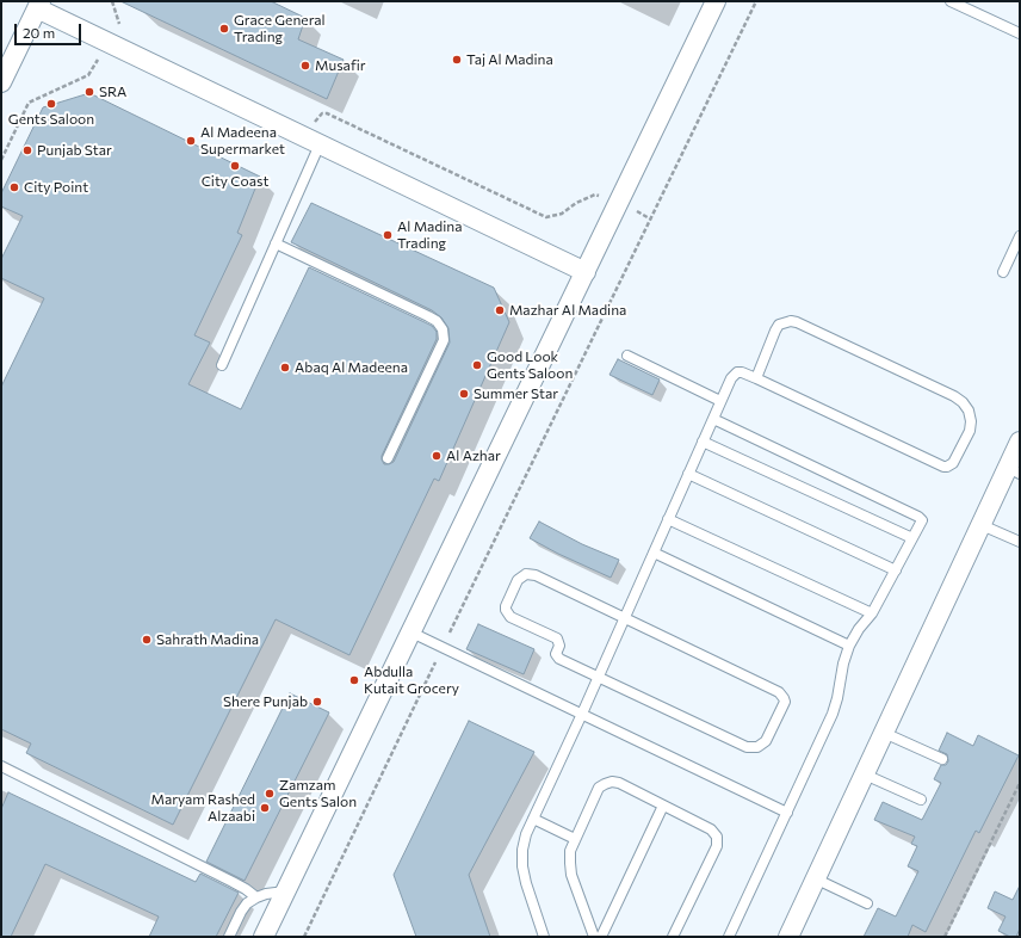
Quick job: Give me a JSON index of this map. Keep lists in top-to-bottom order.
{
  "places": [
    "Grace General Trading",
    "Taj Al Madina",
    "Musafir",
    "SRA",
    "Gents Saloon",
    "Al Madeena Supermarket",
    "Punjab Star",
    "City Coast",
    "City Point",
    "Al Madina Trading",
    "Mazhar Al Madina",
    "Good Look Gents Saloon",
    "Abaq Al Madeena",
    "Summer Star",
    "Al Azhar",
    "Sahrath Madina",
    "Abdulla Kutait Grocery",
    "Shere Punjab",
    "Zamzam Gents Salon",
    "Maryam Rashed Alzaabi"
  ],
  "scale_bar": "20 m"
}
